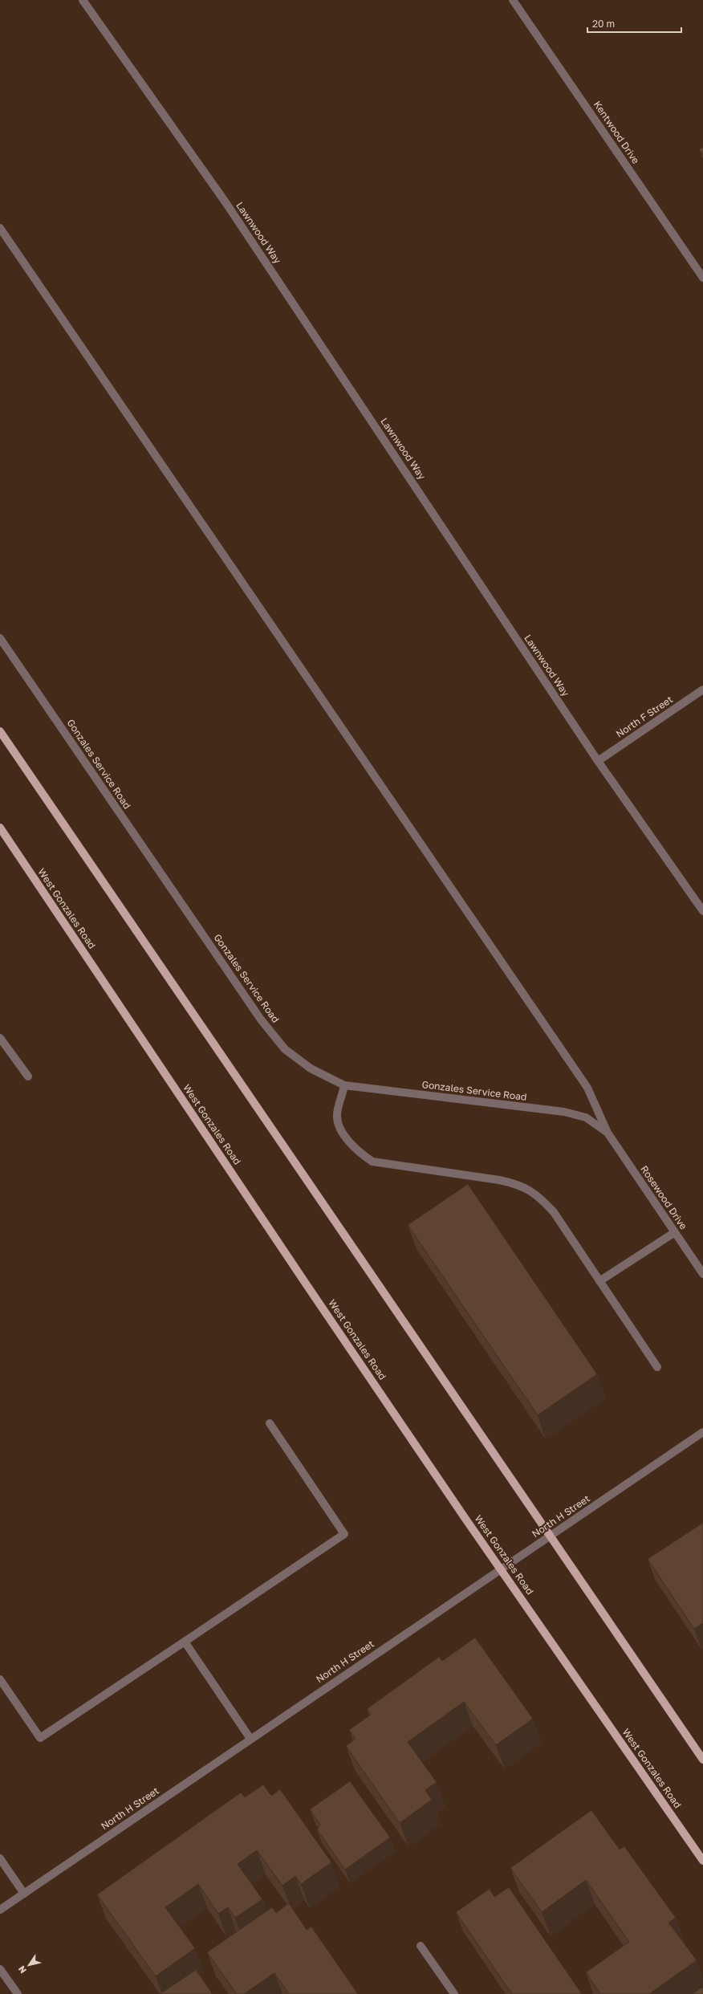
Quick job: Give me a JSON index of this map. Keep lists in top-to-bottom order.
{
  "streets": {
    "main road": ["West Gonzales Road"],
    "street": [
      "Kentwood Drive",
      "Lawnwood Way",
      "North F Street",
      "Gonzales Service Road",
      "Rosewood Drive",
      "North H Street"
    ]
  },
  "crossings": [
    ["Lawnwood Way", "North F Street"],
    ["Gonzales Service Road", "Rosewood Drive"],
    ["West Gonzales Road", "North H Street"]
  ],
  "scale_bar": "20 m",
  "north": "bottom left"
}
